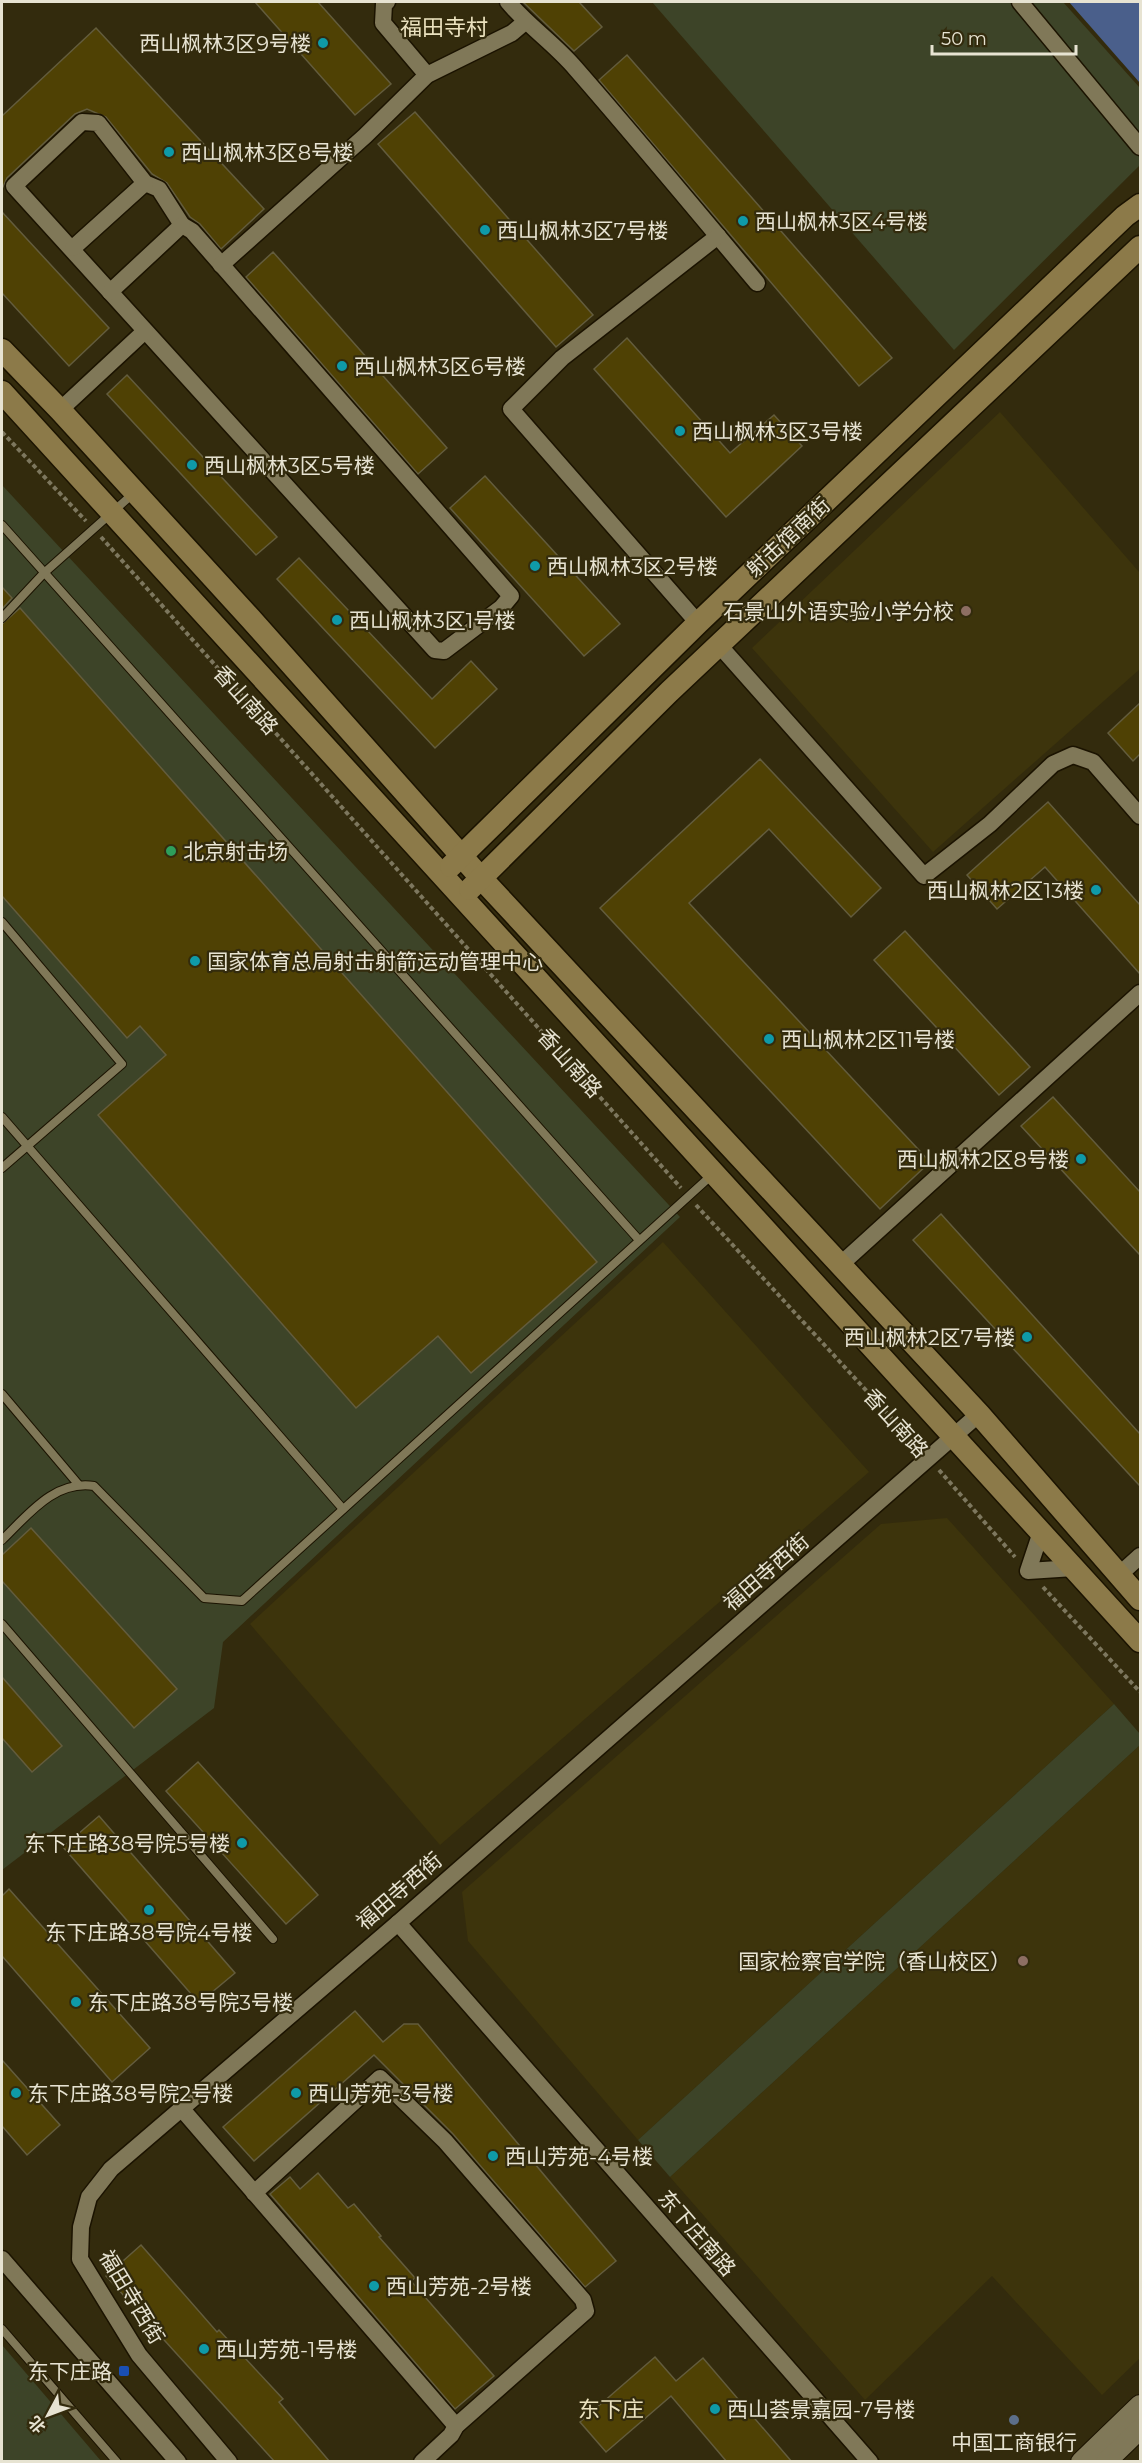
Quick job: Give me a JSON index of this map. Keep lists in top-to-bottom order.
{
  "streets": {
    "main road": ["射击馆南街", "香山南路"],
    "street": ["福田寺西街", "东下庄南路"]
  },
  "crossings": [
    ["射击馆南街", "香山南路"],
    ["香山南路", "福田寺西街"],
    ["福田寺西街", "东下庄南路"]
  ],
  "districts": ["福田寺村", "东下庄"],
  "places": {
    "other": [
      "西山枫林3区9号楼",
      "西山枫林3区8号楼",
      "西山枫林3区4号楼",
      "西山枫林3区7号楼",
      "西山枫林3区6号楼",
      "西山枫林3区3号楼",
      "西山枫林3区5号楼",
      "西山枫林3区2号楼",
      "石景山外语实验小学分校",
      "西山枫林3区1号楼",
      "北京射击场",
      "西山枫林2区13楼",
      "国家体育总局射击射箭运动管理中心",
      "西山枫林2区11号楼",
      "西山枫林2区8号楼",
      "西山枫林2区7号楼",
      "东下庄路38号院5号楼",
      "东下庄路38号院4号楼",
      "国家检察官学院（香山校区）",
      "东下庄路38号院3号楼",
      "东下庄路38号院2号楼",
      "西山芳苑-3号楼",
      "西山芳苑-4号楼",
      "西山芳苑-2号楼",
      "西山芳苑-1号楼",
      "西山荟景嘉园-7号楼",
      "中国工商银行"
    ],
    "transit": ["东下庄路"]
  },
  "scale_bar": "50 m",
  "north": "bottom left"
}
